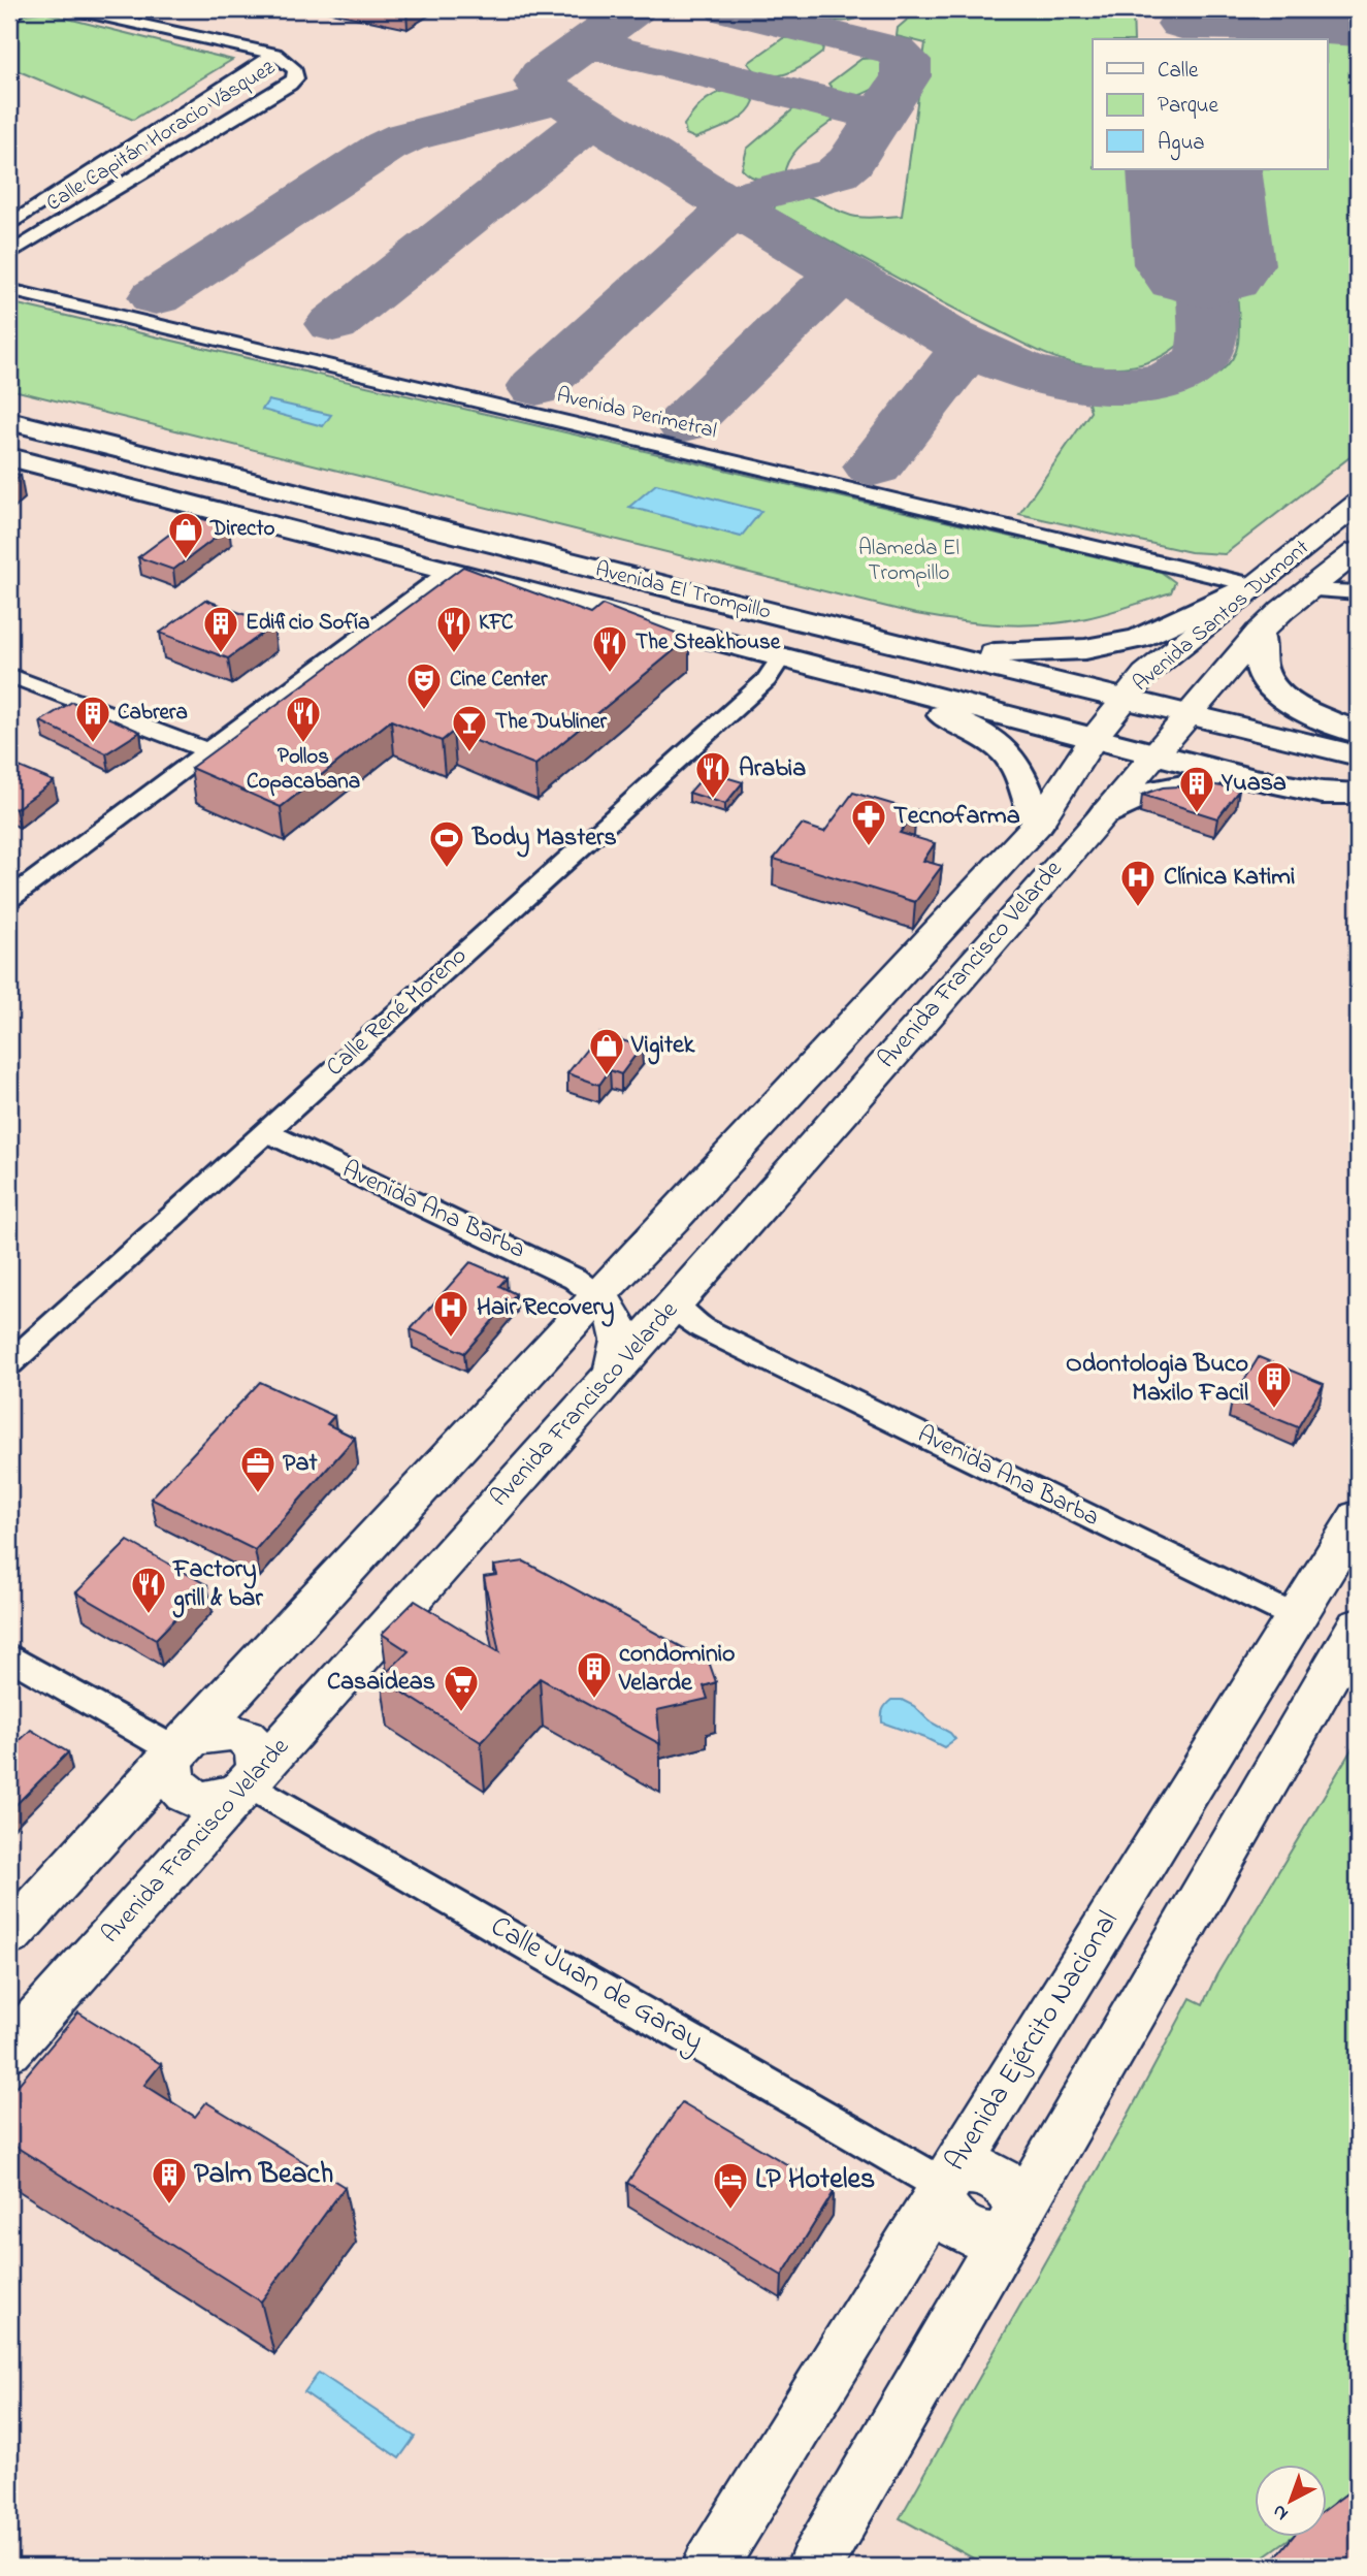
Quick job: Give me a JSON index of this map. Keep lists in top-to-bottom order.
{
  "streets": {
    "main road": [
      "Avenida El Trompillo",
      "Avenida Santos Dumont",
      "Avenida Francisco Velarde",
      "Avenida Ana Barba",
      "Avenida Ejército Nacional"
    ],
    "street": [
      "Calle Capitán Horacio Vásquez",
      "Avenida Perimetral",
      "Calle René Moreno",
      "Calle Juan de Garay"
    ]
  },
  "crossings": [
    ["Avenida Perimetral", "Avenida Santos Dumont"],
    ["Avenida El Trompillo", "Avenida Santos Dumont"],
    ["Avenida El Trompillo", "Avenida Francisco Velarde"],
    ["Avenida El Trompillo", "Calle René Moreno"],
    ["Avenida Santos Dumont", "Avenida Francisco Velarde"],
    ["Avenida Francisco Velarde", "Avenida Ana Barba"],
    ["Avenida Francisco Velarde", "Calle Juan de Garay"],
    ["Calle René Moreno", "Avenida Ana Barba"],
    ["Avenida Ana Barba", "Avenida Ejército Nacional"],
    ["Calle Juan de Garay", "Avenida Ejército Nacional"]
  ],
  "parks": ["Alameda El Trompillo"],
  "places": {
    "shop": ["Directo", "Vigitek"],
    "building": [
      "Edificio Sofía",
      "Cabrera",
      "Yuasa",
      "Odontologia Buco Maxilo Facil",
      "condominio Velarde",
      "Palm Beach"
    ],
    "restaurant": [
      "KFC",
      "The Steakhouse",
      "Pollos Copacabana",
      "Arabia",
      "Factory grill & bar"
    ],
    "theatre": ["Cine Center"],
    "bar": ["The Dubliner"],
    "pharmacy": ["Tecnofarma"],
    "sports": ["Body Masters"],
    "hospital": ["Clínica Katimi", "Hair Recovery"],
    "office": ["Pat"],
    "supermarket": ["Casaideas"],
    "hotel": ["LP Hoteles"]
  },
  "legend": ["Calle", "Parque", "Agua"],
  "north": "bottom left"
}
